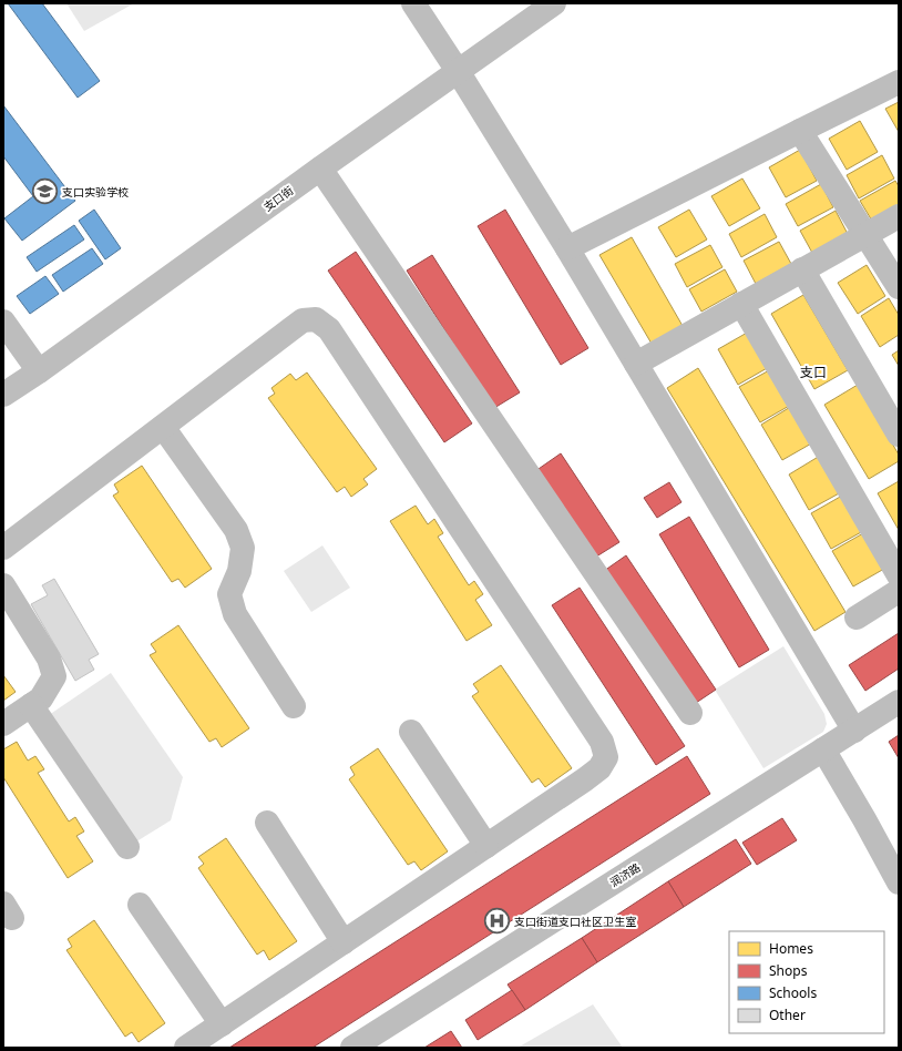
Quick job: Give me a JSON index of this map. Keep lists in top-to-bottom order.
{
  "streets": {
    "street": ["支口街", "润济路"]
  },
  "districts": ["支口"],
  "places": {
    "school or university": ["支口实验学校"],
    "hospital": ["支口街道支口社区卫生室"]
  },
  "legend": [
    "Homes",
    "Shops",
    "Schools",
    "Other"
  ]
}
